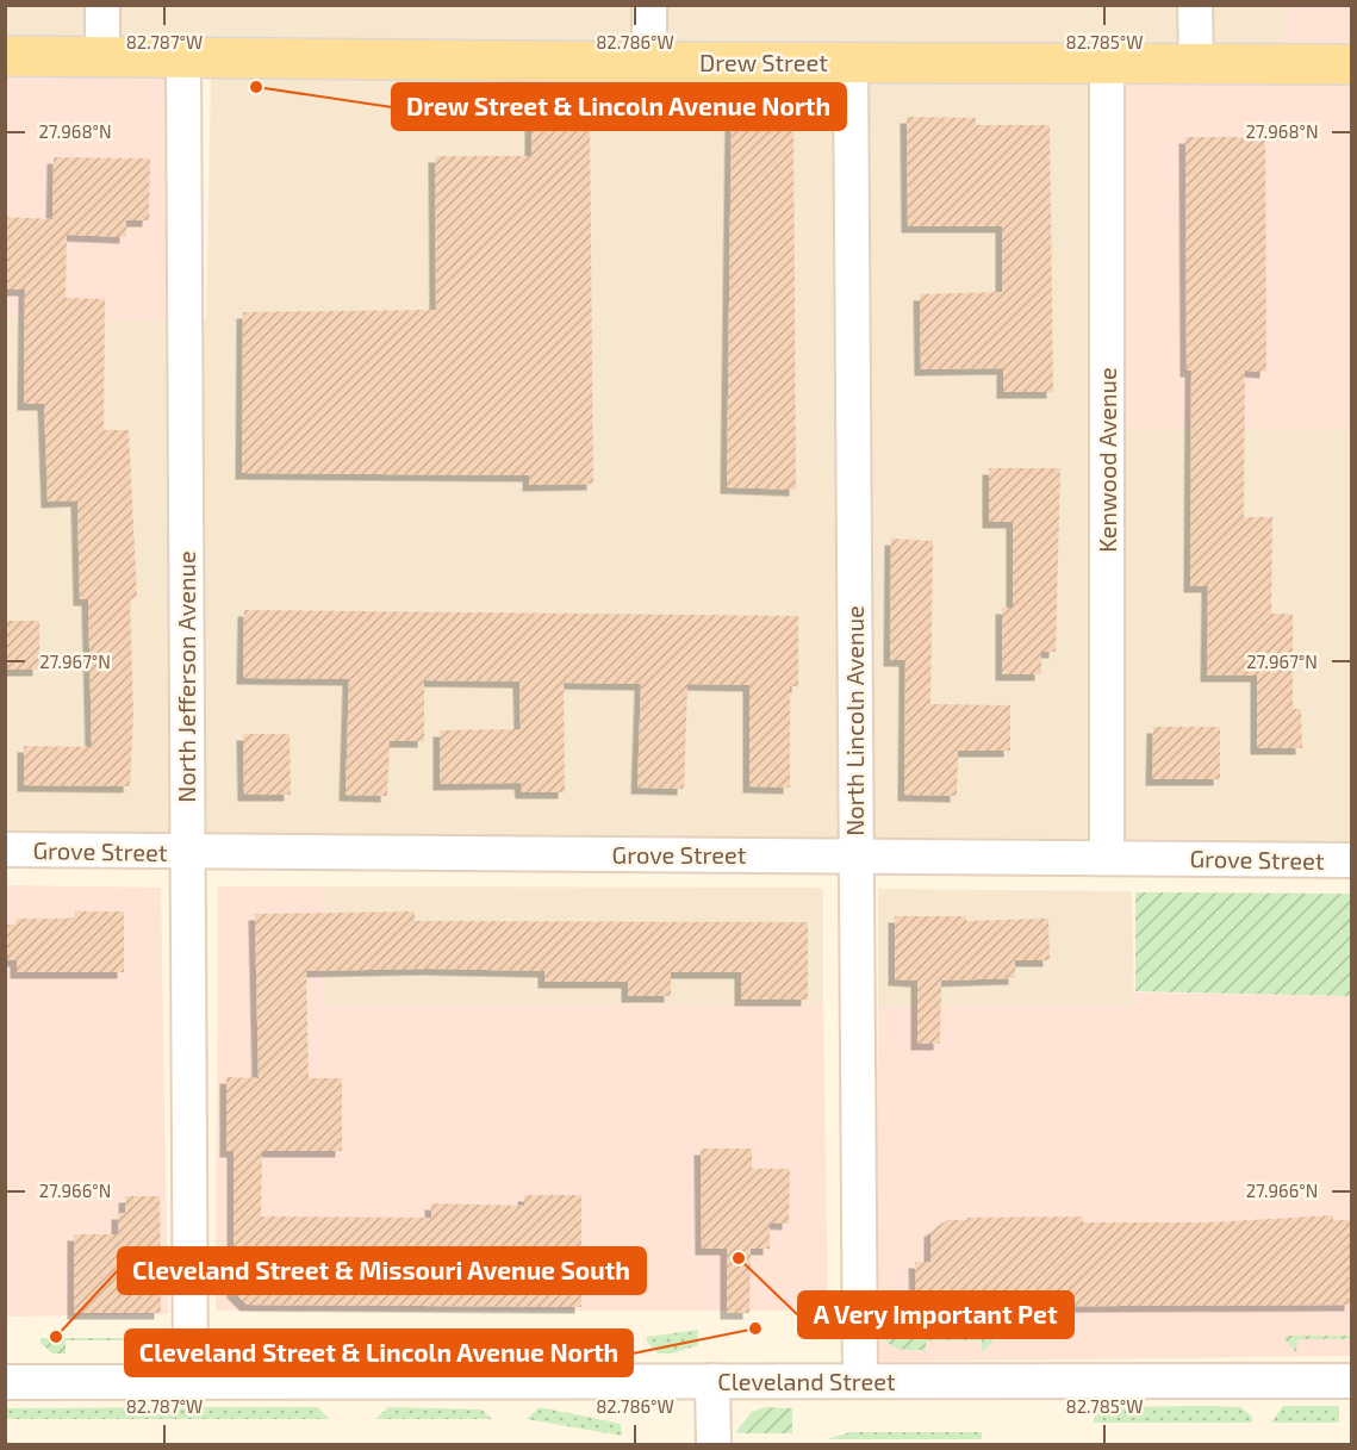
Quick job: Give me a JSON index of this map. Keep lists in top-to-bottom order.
{
  "streets": {
    "main road": ["Drew Street"],
    "street": [
      "Kenwood Avenue",
      "North Jefferson Avenue",
      "North Lincoln Avenue",
      "Grove Street",
      "Cleveland Street"
    ]
  },
  "crossings": [
    ["Drew Street", "Kenwood Avenue"],
    ["Drew Street", "North Jefferson Avenue"],
    ["Drew Street", "North Lincoln Avenue"],
    ["Kenwood Avenue", "Grove Street"],
    ["North Jefferson Avenue", "Grove Street"],
    ["North Jefferson Avenue", "Cleveland Street"],
    ["North Lincoln Avenue", "Grove Street"],
    ["North Lincoln Avenue", "Cleveland Street"]
  ],
  "places": [
    "Drew Street & Lincoln Avenue North",
    "A Very Important Pet",
    "Cleveland Street & Lincoln Avenue North",
    "Cleveland Street & Missouri Avenue South"
  ],
  "coordinates": [
    "82.787°W",
    "82.786°W",
    "82.785°W",
    "27.968°N",
    "27.967°N",
    "27.966°N"
  ]
}
